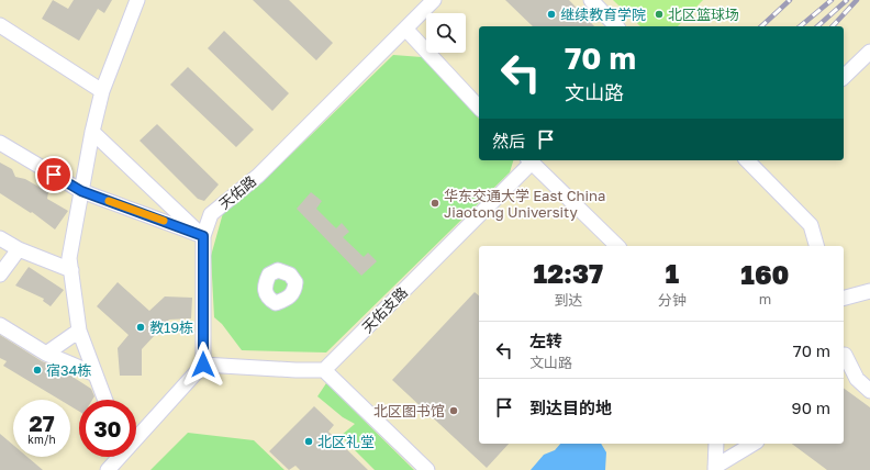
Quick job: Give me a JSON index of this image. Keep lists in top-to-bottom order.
{
  "streets": {
    "street": ["天佑路", "天佑支路"]
  },
  "places": [
    "继续教育学院",
    "北区篮球场",
    "华东交通大学 East China Jiaotong University",
    "教19栋",
    "宿34栋",
    "北区图书馆",
    "北区礼堂"
  ],
  "page": {
    "turn": ["70 m", "文山路"],
    "then": "然后",
    "eta": [
      "12:37",
      "到达",
      "1",
      "分钟",
      "160",
      "m"
    ],
    "list": [
      {
        "name": "左转",
        "note": "文山路",
        "value": "70 m"
      },
      {
        "name": "到达目的地",
        "value": "90 m"
      }
    ],
    "speed": "27 km/h",
    "limit": "30"
  }
}
